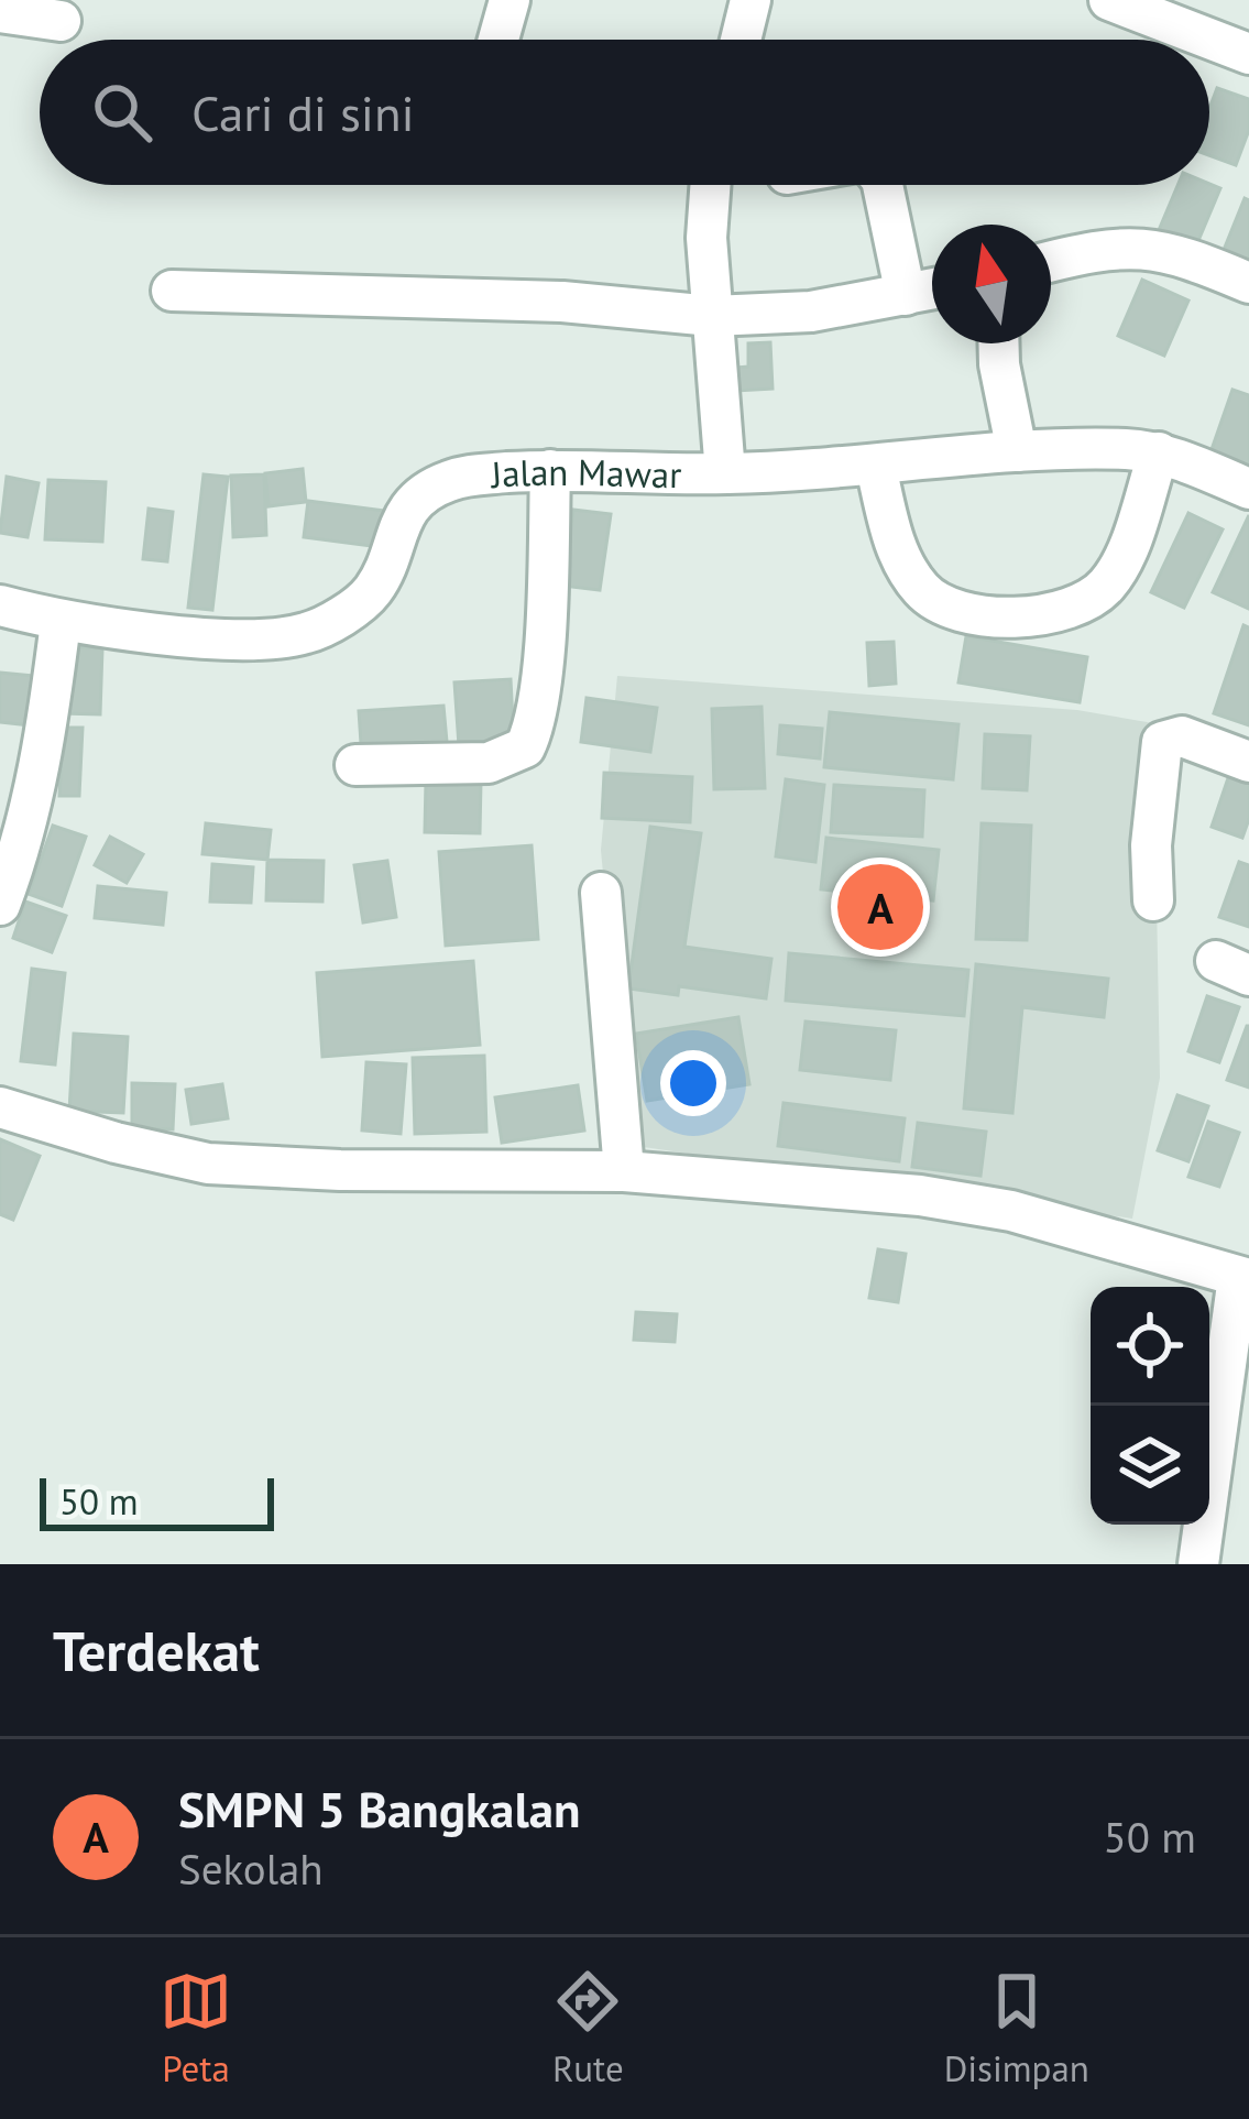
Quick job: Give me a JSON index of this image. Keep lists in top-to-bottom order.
{
  "streets": {
    "street": ["Jalan Mawar"]
  },
  "scale_bar": "50 m",
  "north": "top",
  "page": {
    "search": "Cari di sini",
    "pins": "A",
    "scale": "50 m",
    "heading": "Terdekat",
    "list": [
      {
        "mark": "A",
        "name": "SMPN 5 Bangkalan",
        "note": "Sekolah",
        "value": "50 m"
      }
    ],
    "nav": ["Peta", "Rute", "Disimpan"]
  }
}
